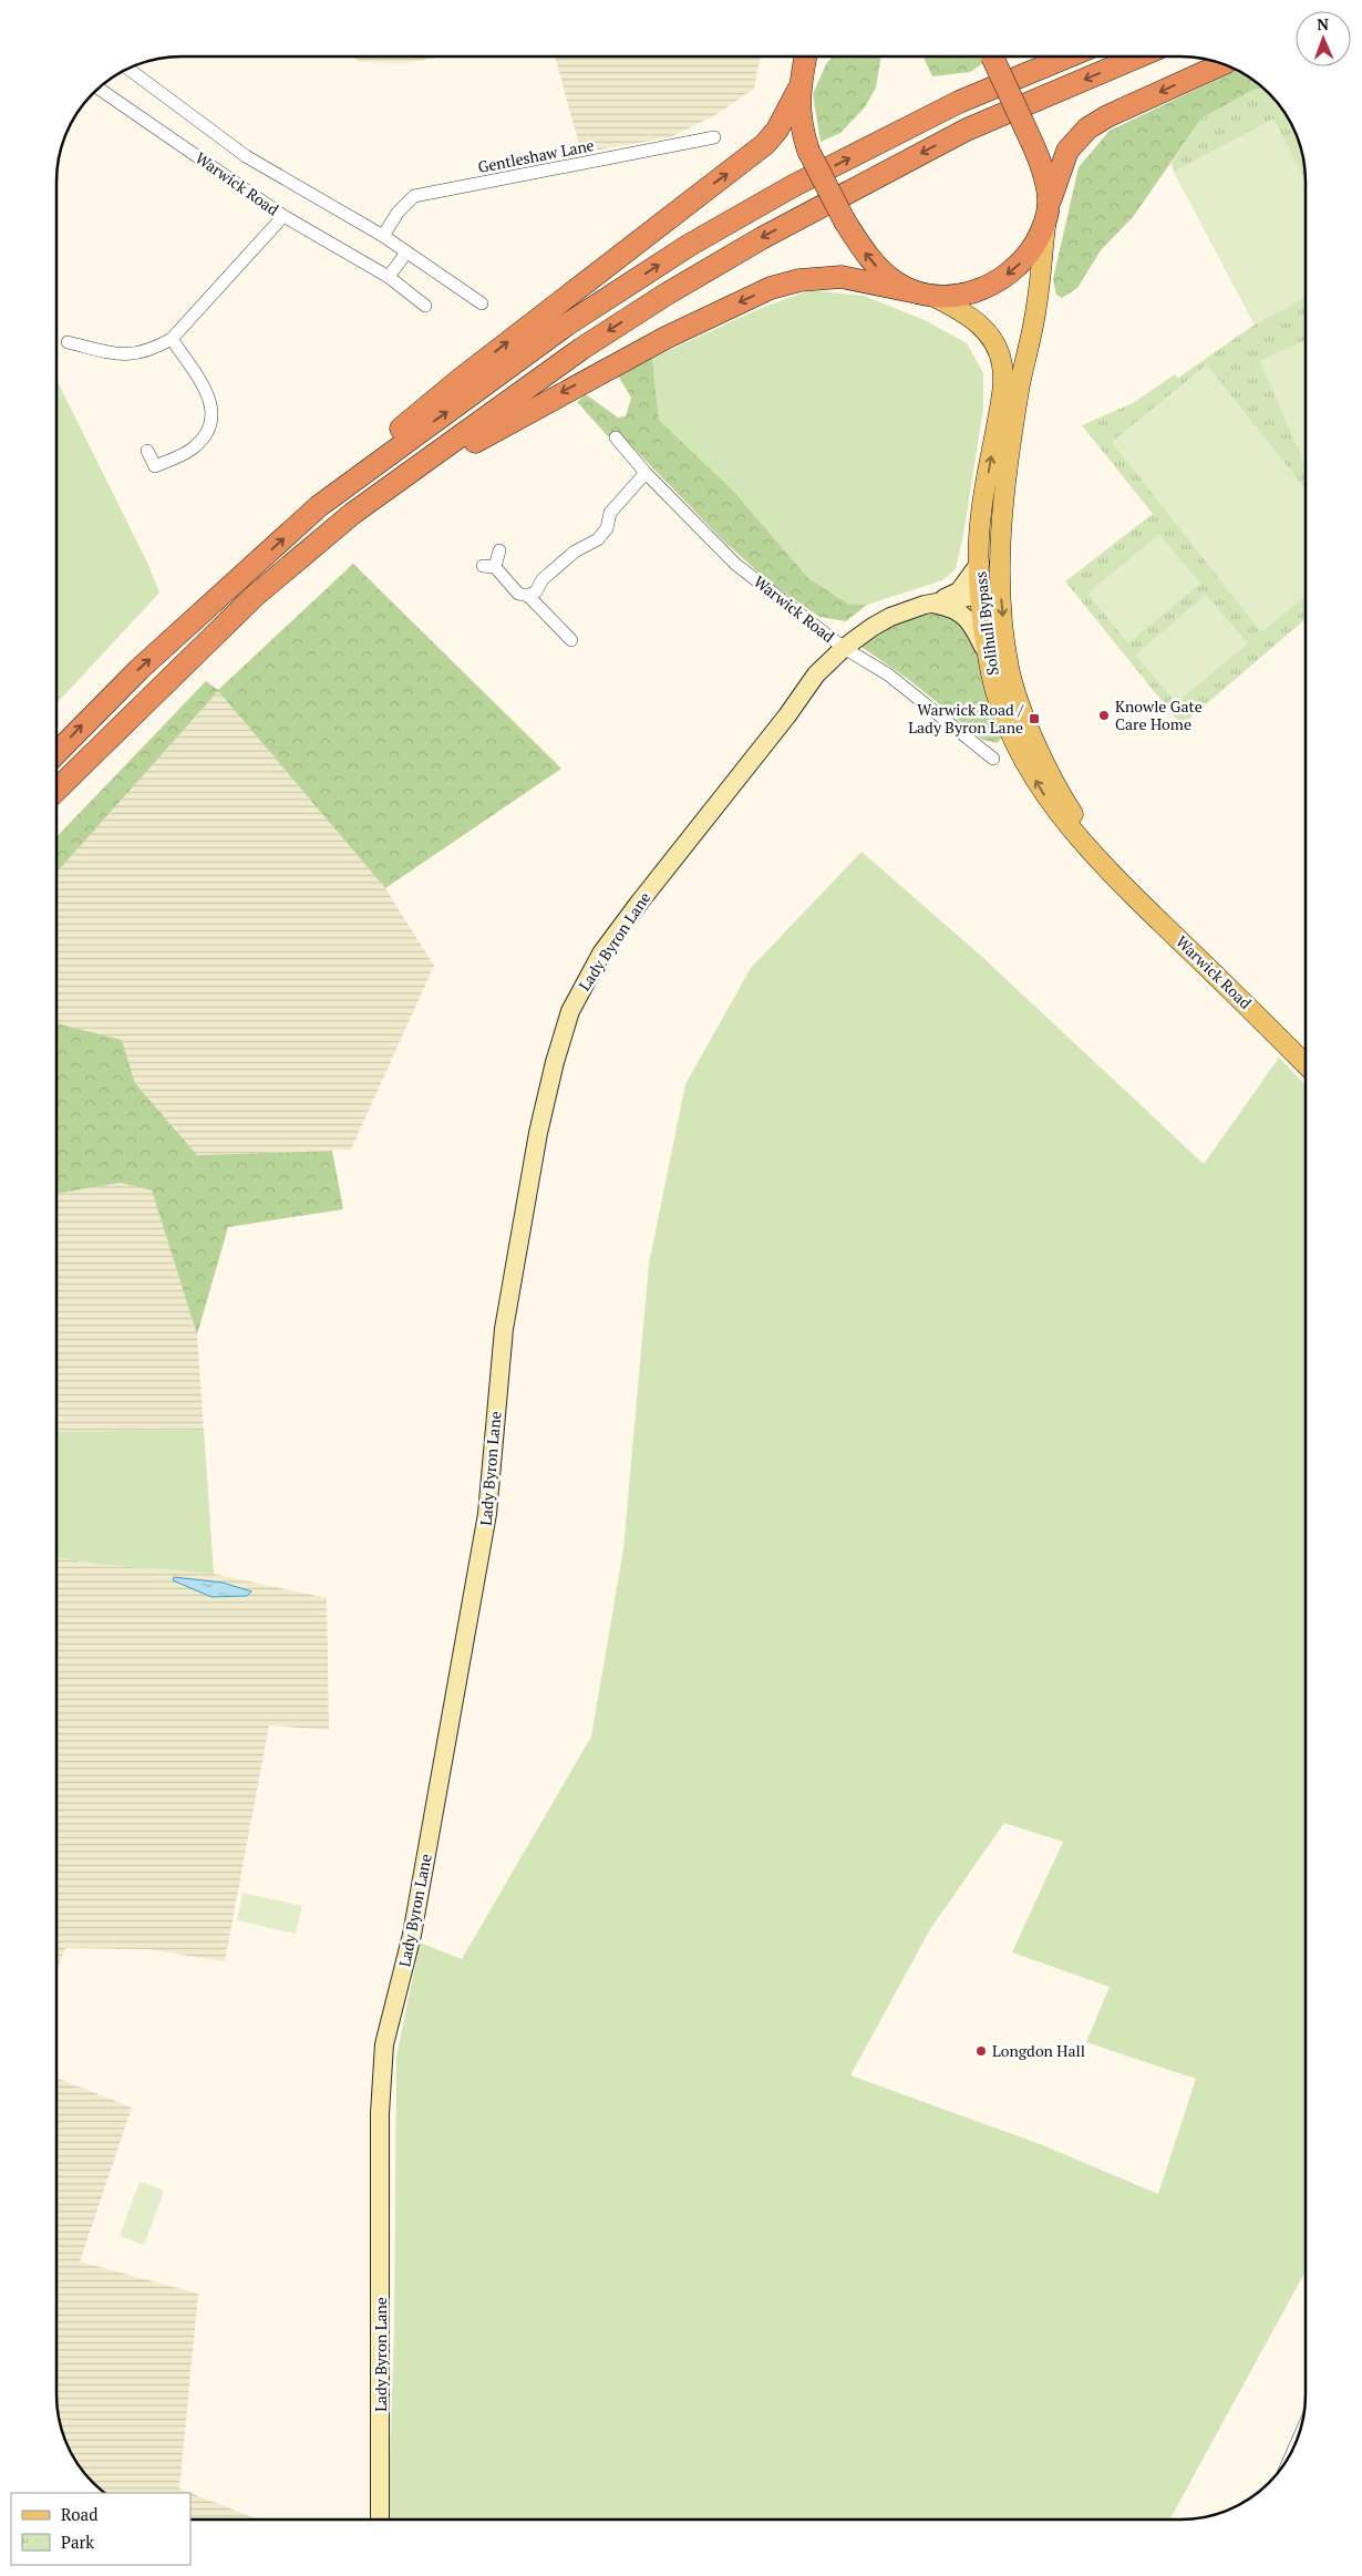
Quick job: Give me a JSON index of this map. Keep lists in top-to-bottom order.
{
  "streets": {
    "main road": ["Warwick Road", "Solihull Bypass"],
    "street": ["Gentleshaw Lane", "Lady Byron Lane"]
  },
  "crossings": [
    ["Gentleshaw Lane", "Warwick Road"],
    ["Warwick Road", "Solihull Bypass"],
    ["Warwick Road", "Lady Byron Lane"],
    ["Solihull Bypass", "Lady Byron Lane"]
  ],
  "places": {
    "other": ["Knowle Gate Care Home", "Longdon Hall"],
    "transit": ["Warwick Road / Lady Byron Lane"]
  },
  "legend": ["Road", "Park"],
  "north": "top"
}
